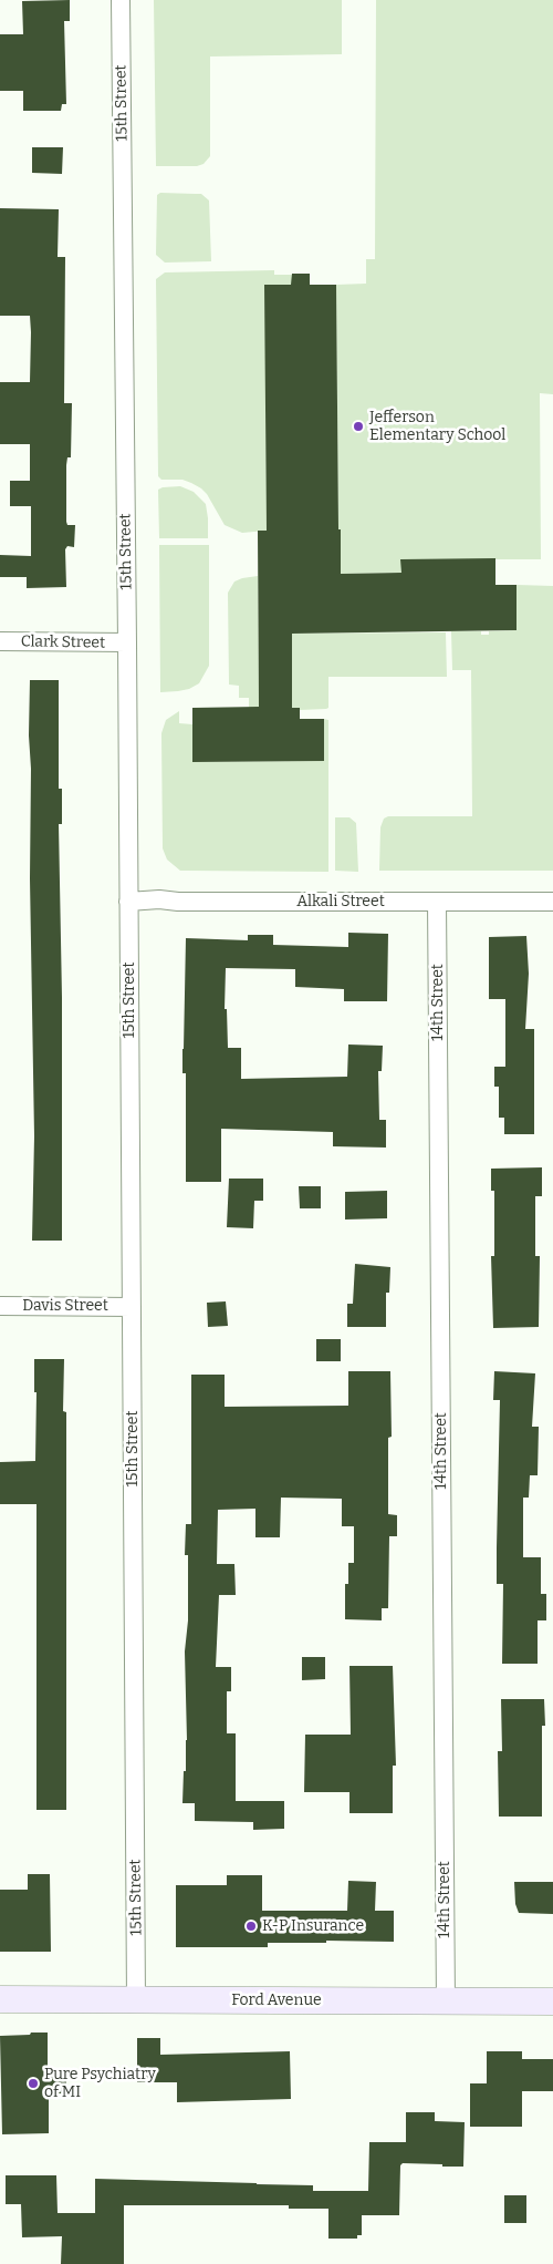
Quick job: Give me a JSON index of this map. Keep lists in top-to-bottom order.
{
  "streets": {
    "main road": ["Ford Avenue"],
    "street": [
      "15th Street",
      "Clark Street",
      "Alkali Street",
      "14th Street",
      "Davis Street"
    ]
  },
  "crossings": [
    ["15th Street", "Clark Street"],
    ["15th Street", "Alkali Street"],
    ["15th Street", "Davis Street"],
    ["15th Street", "Ford Avenue"],
    ["Alkali Street", "14th Street"],
    ["14th Street", "Ford Avenue"]
  ],
  "places": ["Jefferson Elementary School", "K-P Insurance", "Pure Psychiatry of MI"]
}
